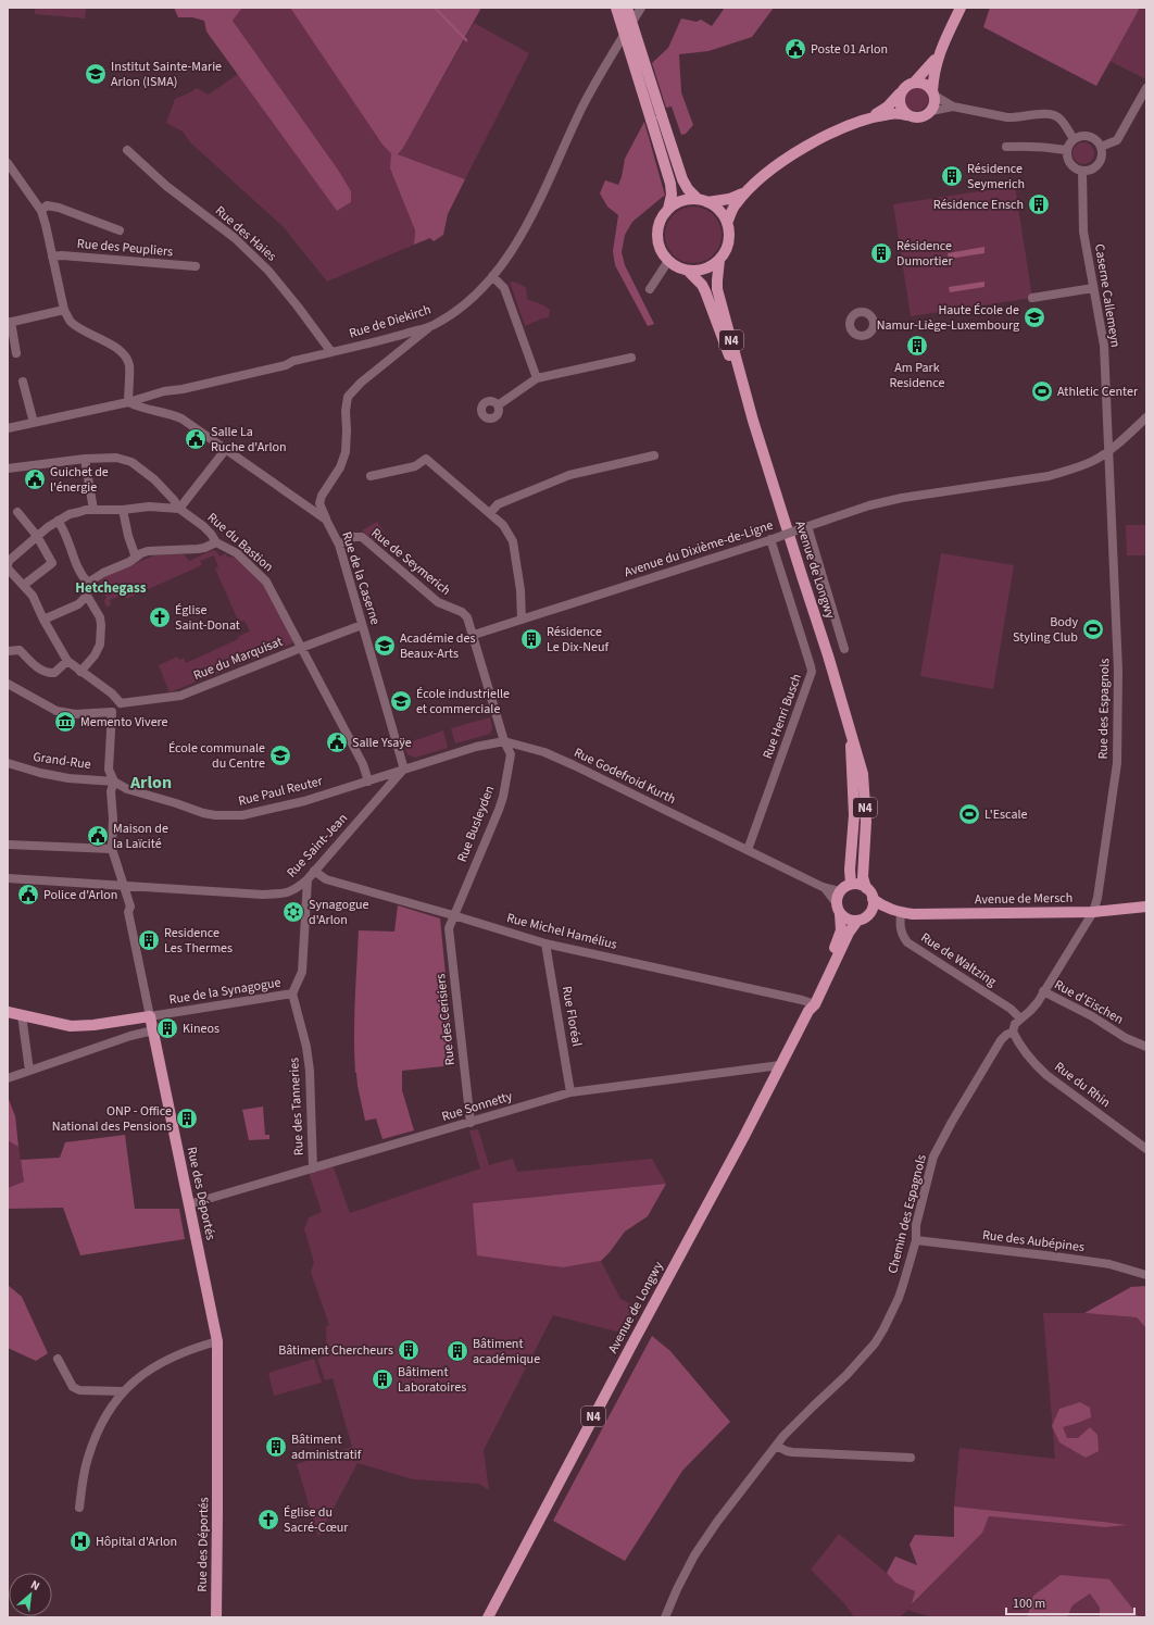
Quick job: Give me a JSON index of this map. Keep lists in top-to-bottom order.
{
  "streets": {
    "main road": [
      "N4",
      "Avenue de Longwy",
      "Avenue de Mersch",
      "Rue des Déportés"
    ],
    "street": [
      "Rue des Haies",
      "Rue des Peupliers",
      "Caserne Callemeyn",
      "Rue de Diekirch",
      "Rue du Bastion",
      "Avenue du Dixième-de-Ligne",
      "Rue de Seymerich",
      "Rue de la Caserne",
      "Rue du Marquisat",
      "Rue des Espagnols",
      "Rue Henri Busch",
      "Grand-Rue",
      "Rue Godefroid Kurth",
      "Rue Paul Reuter",
      "Rue Busleyden",
      "Rue Saint-Jean",
      "Rue Michel Hamélius",
      "Rue de Waltzing",
      "Rue de la Synagogue",
      "Rue d'Eischen",
      "Rue Floréal",
      "Rue des Cerisiers",
      "Rue du Rhin",
      "Rue des Tanneries",
      "Rue Sonnetty",
      "Chemin des Espagnols",
      "Rue des Aubépines"
    ]
  },
  "crossings": [
    ["Rue des Haies", "Rue de Diekirch"],
    ["Caserne Callemeyn", "Avenue du Dixième-de-Ligne"],
    ["Caserne Callemeyn", "Rue des Espagnols"],
    ["Rue de Diekirch", "Rue de la Caserne"],
    ["N4", "Avenue de Longwy"],
    ["N4", "Rue Godefroid Kurth"],
    ["N4", "Avenue de Mersch"],
    ["Rue du Bastion", "Rue du Marquisat"],
    ["Rue du Bastion", "Rue Paul Reuter"],
    ["Avenue du Dixième-de-Ligne", "Rue de Seymerich"],
    ["Avenue du Dixième-de-Ligne", "Rue des Espagnols"],
    ["Avenue du Dixième-de-Ligne", "Rue Henri Busch"],
    ["Rue de Seymerich", "Rue de la Caserne"],
    ["Rue de Seymerich", "Rue Godefroid Kurth"],
    ["Rue de Seymerich", "Rue Busleyden"],
    ["Avenue de Longwy", "Rue Godefroid Kurth"],
    ["Avenue de Longwy", "Avenue de Mersch"],
    ["Avenue de Longwy", "Rue Michel Hamélius"],
    ["Avenue de Longwy", "Rue Sonnetty"],
    ["Rue de la Caserne", "Rue du Marquisat"],
    ["Rue de la Caserne", "Rue Godefroid Kurth"],
    ["Rue de la Caserne", "Rue Paul Reuter"],
    ["Rue de la Caserne", "Rue Saint-Jean"],
    ["Rue des Espagnols", "Avenue de Mersch"],
    ["Rue des Espagnols", "Chemin des Espagnols"],
    ["Rue Henri Busch", "Rue Godefroid Kurth"],
    ["Grand-Rue", "Rue Paul Reuter"],
    ["Grand-Rue", "Rue des Déportés"],
    ["Rue Godefroid Kurth", "Rue Paul Reuter"],
    ["Rue Godefroid Kurth", "Rue Busleyden"],
    ["Rue Godefroid Kurth", "Rue Saint-Jean"],
    ["Rue Godefroid Kurth", "Avenue de Mersch"],
    ["Rue Paul Reuter", "Rue Saint-Jean"],
    ["Rue Paul Reuter", "Rue des Déportés"],
    ["Rue Busleyden", "Rue Michel Hamélius"],
    ["Rue Busleyden", "Rue des Cerisiers"],
    ["Rue Saint-Jean", "Rue Michel Hamélius"],
    ["Rue Saint-Jean", "Rue de la Synagogue"],
    ["Rue Saint-Jean", "Rue des Déportés"],
    ["Avenue de Mersch", "Rue de Waltzing"],
    ["Avenue de Mersch", "Chemin des Espagnols"],
    ["Rue Michel Hamélius", "Rue Floréal"],
    ["Rue Michel Hamélius", "Rue des Cerisiers"],
    ["Rue de Waltzing", "Chemin des Espagnols"],
    ["Rue de la Synagogue", "Rue des Tanneries"],
    ["Rue de la Synagogue", "Rue des Déportés"],
    ["Rue d'Eischen", "Chemin des Espagnols"],
    ["Rue Floréal", "Rue Sonnetty"],
    ["Rue des Cerisiers", "Rue Sonnetty"],
    ["Rue du Rhin", "Chemin des Espagnols"],
    ["Rue des Tanneries", "Rue Sonnetty"],
    ["Rue Sonnetty", "Rue des Déportés"],
    ["Chemin des Espagnols", "Rue des Aubépines"]
  ],
  "districts": ["Hetchegass", "Arlon"],
  "places": {
    "public building": [
      "Poste 01 Arlon",
      "Salle La Ruche d'Arlon",
      "Guichet de l'énergie",
      "Salle Ysaÿe",
      "Maison de la Laïcité",
      "Police d'Arlon"
    ],
    "school or university": [
      "Institut Sainte-Marie Arlon (ISMA)",
      "Haute École de Namur-Liège-Luxembourg",
      "Académie des Beaux-Arts",
      "École industrielle et commerciale",
      "École communale du Centre"
    ],
    "building": [
      "Résidence Seymerich",
      "Résidence Ensch",
      "Résidence Dumortier",
      "Am Park Residence",
      "Résidence Le Dix-Neuf",
      "Residence Les Thermes",
      "Kineos",
      "ONP - Office National des Pensions",
      "Bâtiment Chercheurs",
      "Bâtiment académique",
      "Bâtiment Laboratoires",
      "Bâtiment administratif"
    ],
    "sports": ["Athletic Center", "Body Styling Club", "L'Escale"],
    "church": ["Église Saint-Donat", "Église du Sacré-Cœur"],
    "museum": ["Memento Vivere"],
    "synagogue": ["Synagogue d'Arlon"],
    "hospital": ["Hôpital d'Arlon"]
  },
  "scale_bar": "100 m",
  "north": "top right"
}
